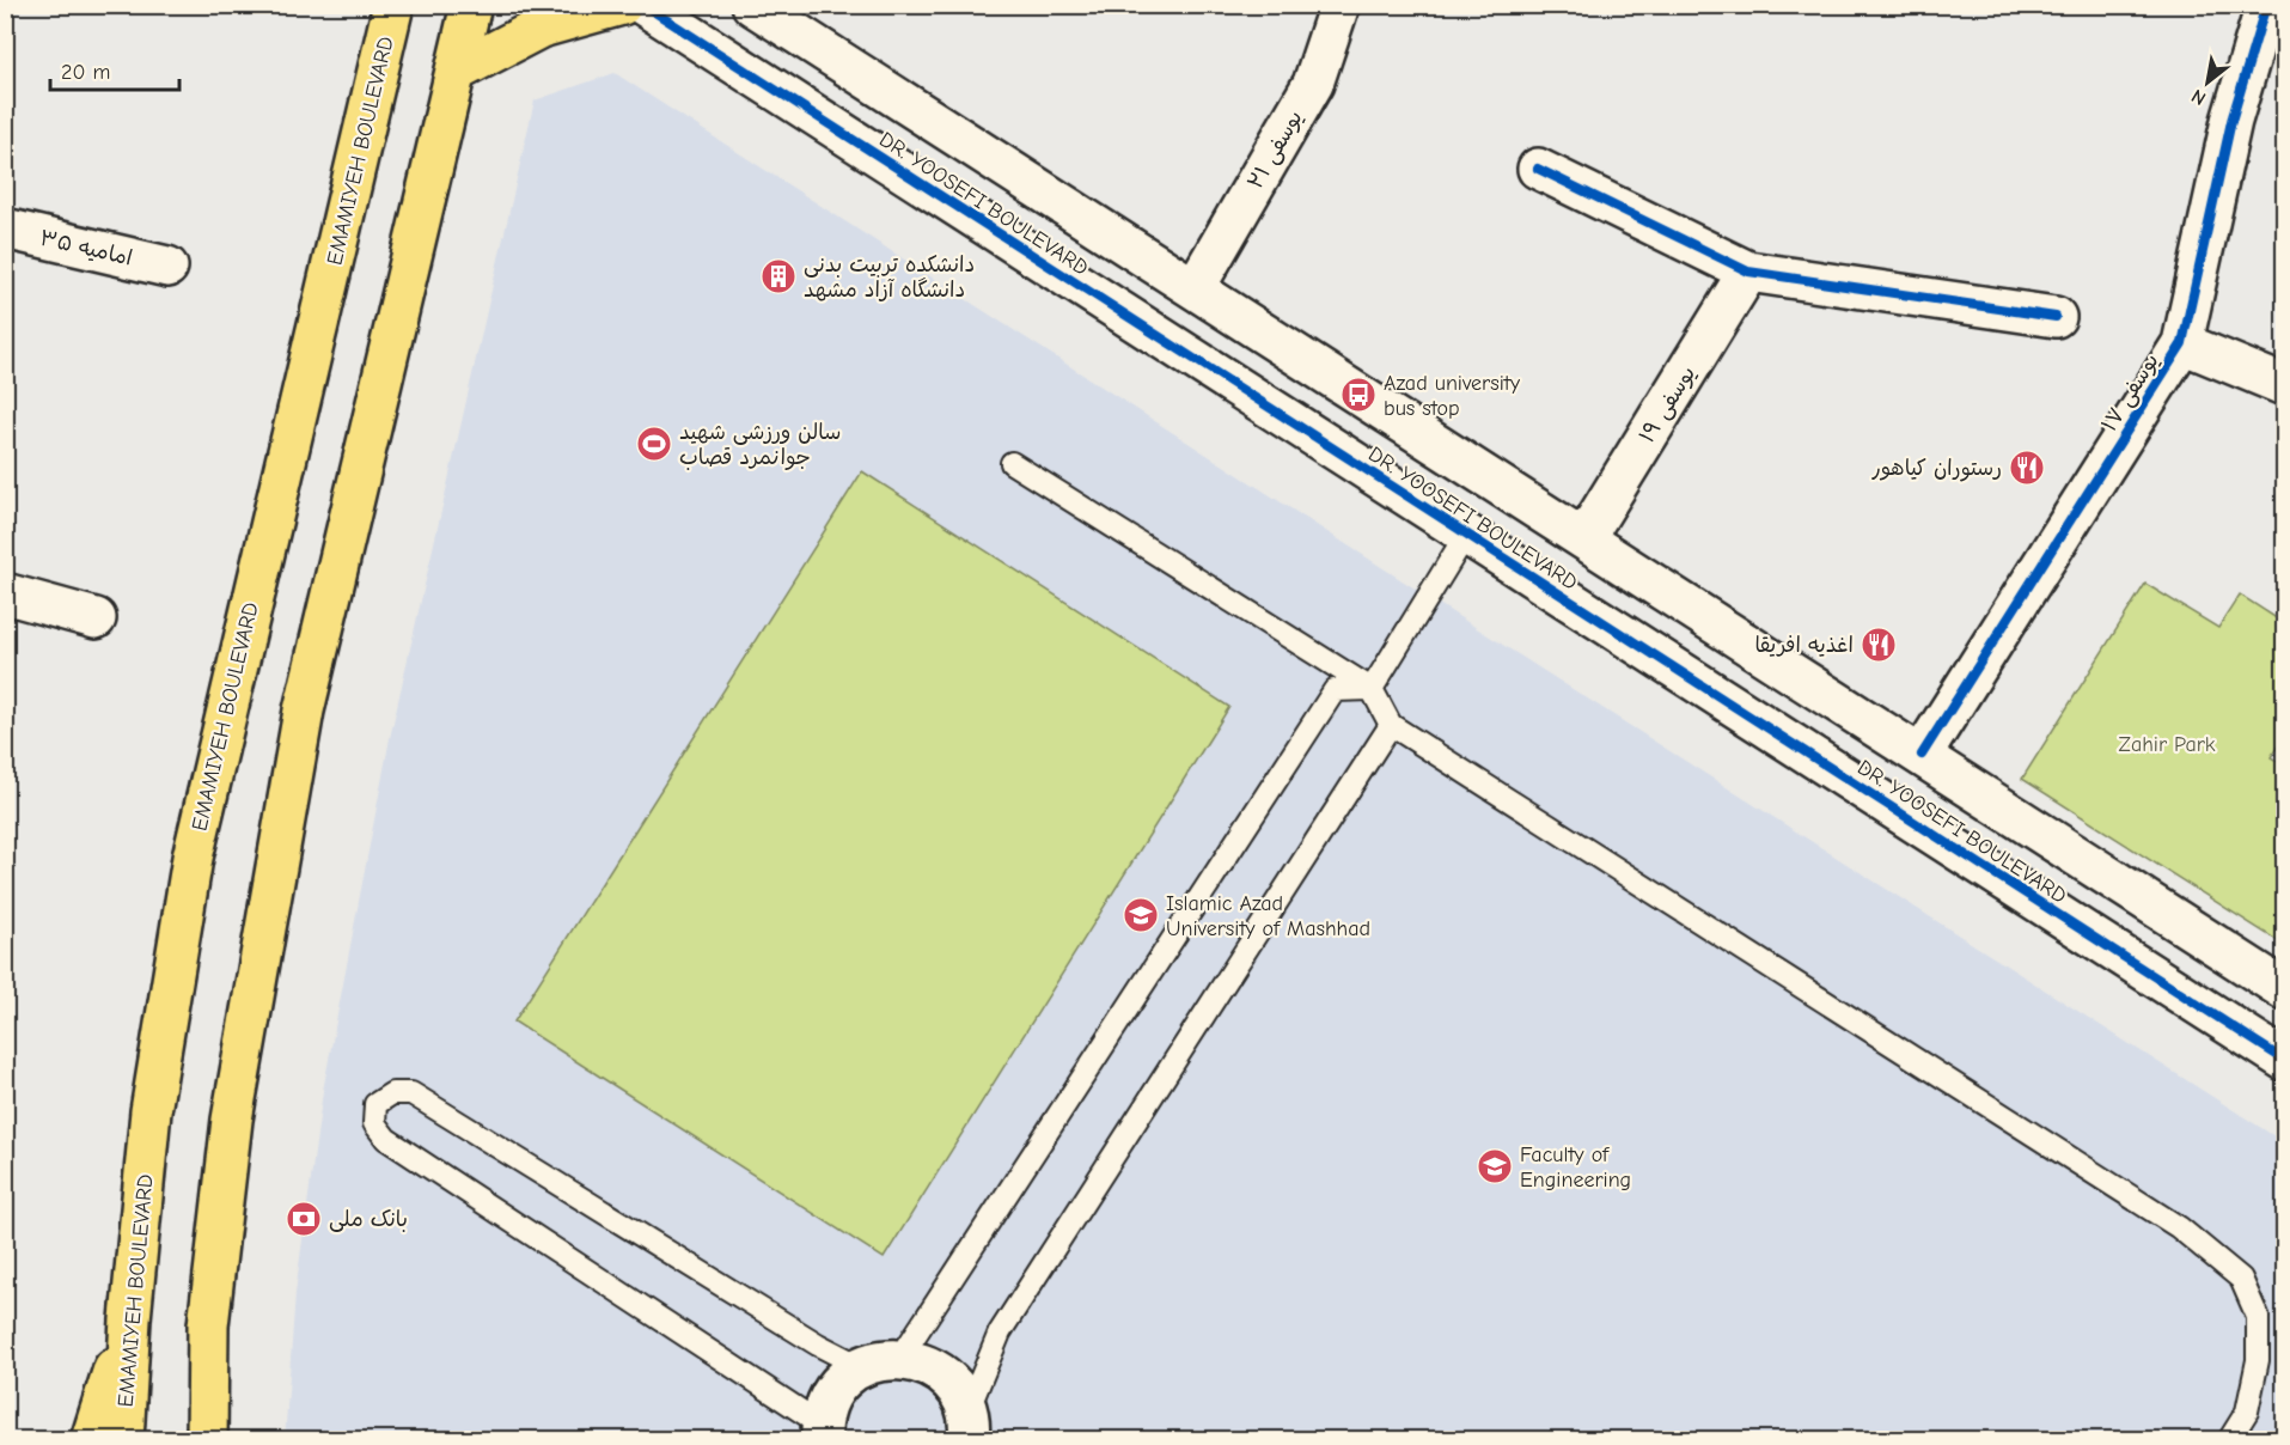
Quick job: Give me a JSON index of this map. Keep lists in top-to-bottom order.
{
  "streets": {
    "main road": ["EMAMIYEH BOULEVARD"],
    "street": [
      "یوسفی ۲۱",
      "DR. YOOSEFI BOULEVARD",
      "امامیه ۳۵",
      "یوسفی ۱۷",
      "یوسفی ۱۹"
    ]
  },
  "crossings": [
    ["یوسفی ۲۱", "DR. YOOSEFI BOULEVARD"],
    ["DR. YOOSEFI BOULEVARD", "یوسفی ۱۷"],
    ["DR. YOOSEFI BOULEVARD", "یوسفی ۱۹"]
  ],
  "parks": ["Zahir Park"],
  "places": {
    "building": ["دانشکده تربیت بدنی دانشگاه آزاد مشهد"],
    "bus stop": ["Azad university bus stop"],
    "sports": ["سالن ورزشی شهید جوانمرد قصاب"],
    "restaurant": ["رستوران کیاهور", "اغذیه افریقا"],
    "school or university": ["Islamic Azad University of Mashhad", "Faculty of Engineering"],
    "bank": ["بانک ملی"]
  },
  "scale_bar": "20 m",
  "north": "bottom left"
}
